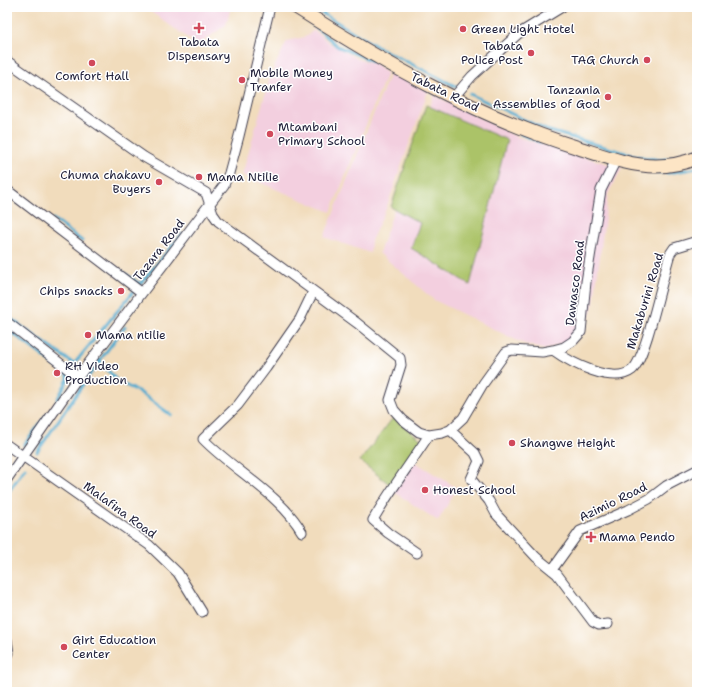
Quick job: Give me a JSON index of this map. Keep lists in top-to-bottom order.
{
  "streets": {
    "main road": ["Tabata Road"],
    "street": [
      "Tazara Road",
      "Dawasco Road",
      "Makaburini Road",
      "Azimio Road",
      "Malafina Road"
    ]
  },
  "crossings": [
    ["Tabata Road", "Dawasco Road"],
    ["Tazara Road", "Malafina Road"],
    ["Dawasco Road", "Makaburini Road"]
  ],
  "places": {
    "health": ["Tabata Dispensary", "Mama Pendo"],
    "other": [
      "Green Light Hotel",
      "Tabata Police Post",
      "TAG Church",
      "Comfort Hall",
      "Mobile Money Tranfer",
      "Tanzania Assemblies of God",
      "Mtambani Primary School",
      "Mama Ntilie",
      "Chuma chakavu Buyers",
      "Chips snacks",
      "Mama ntilie",
      "RH Video Production",
      "Shangwe Height",
      "Honest School",
      "Girt Education Center"
    ]
  }
}
